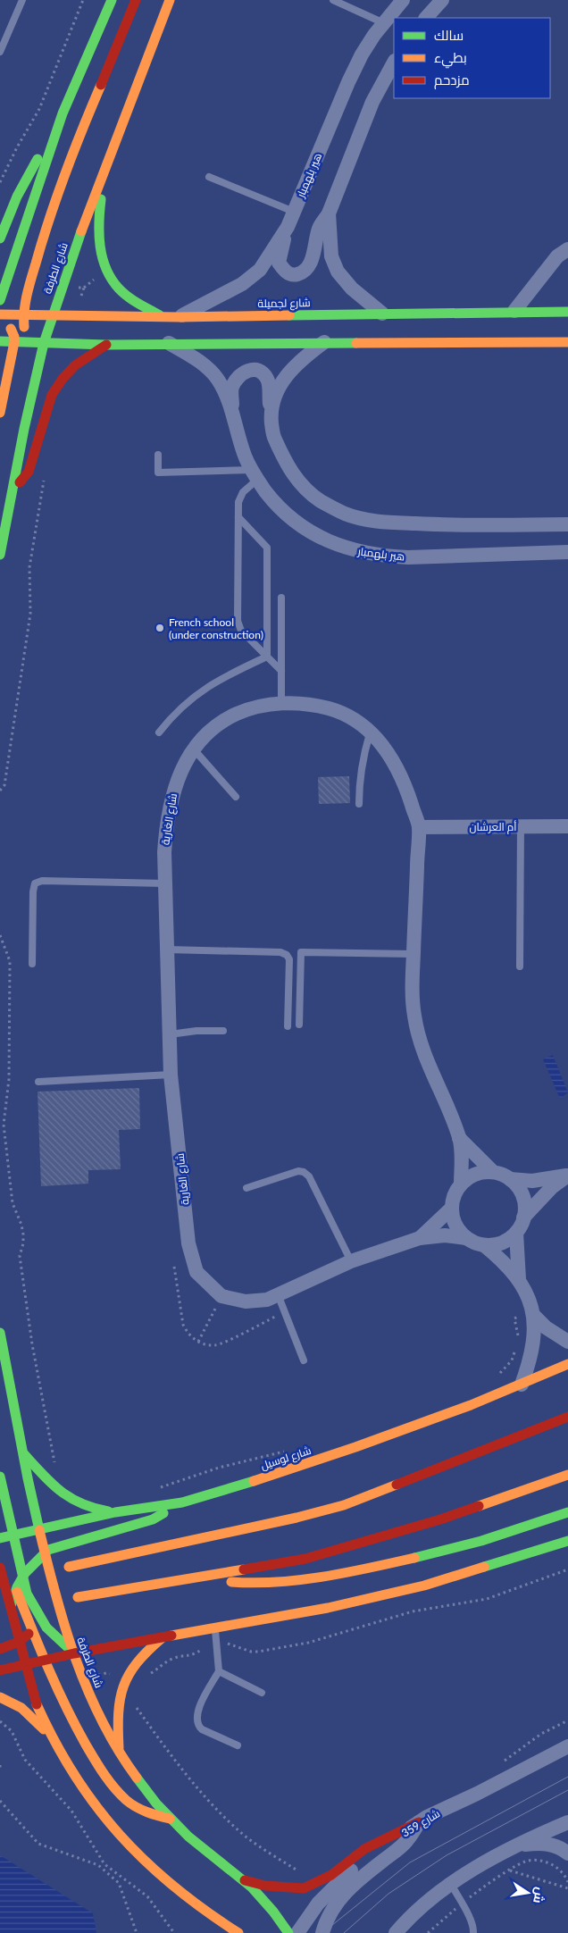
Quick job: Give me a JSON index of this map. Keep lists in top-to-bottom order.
{
  "streets": {
    "main road": ["شارع الطرفة", "شارع لجميلة", "شارع لوسيل"],
    "street": [
      "هير بلهمبار",
      "شارع الغارية",
      "أم العرشان",
      "شارع 359"
    ]
  },
  "crossings": [
    ["هير بلهمبار", "شارع لجميلة"],
    ["شارع الطرفة", "شارع لجميلة"],
    ["شارع الطرفة", "شارع لوسيل"],
    ["شارع الغارية", "أم العرشان"]
  ],
  "places": ["French school (under construction)"],
  "legend": ["سالك", "بطيء", "مزدحم"],
  "north": "right"
}
